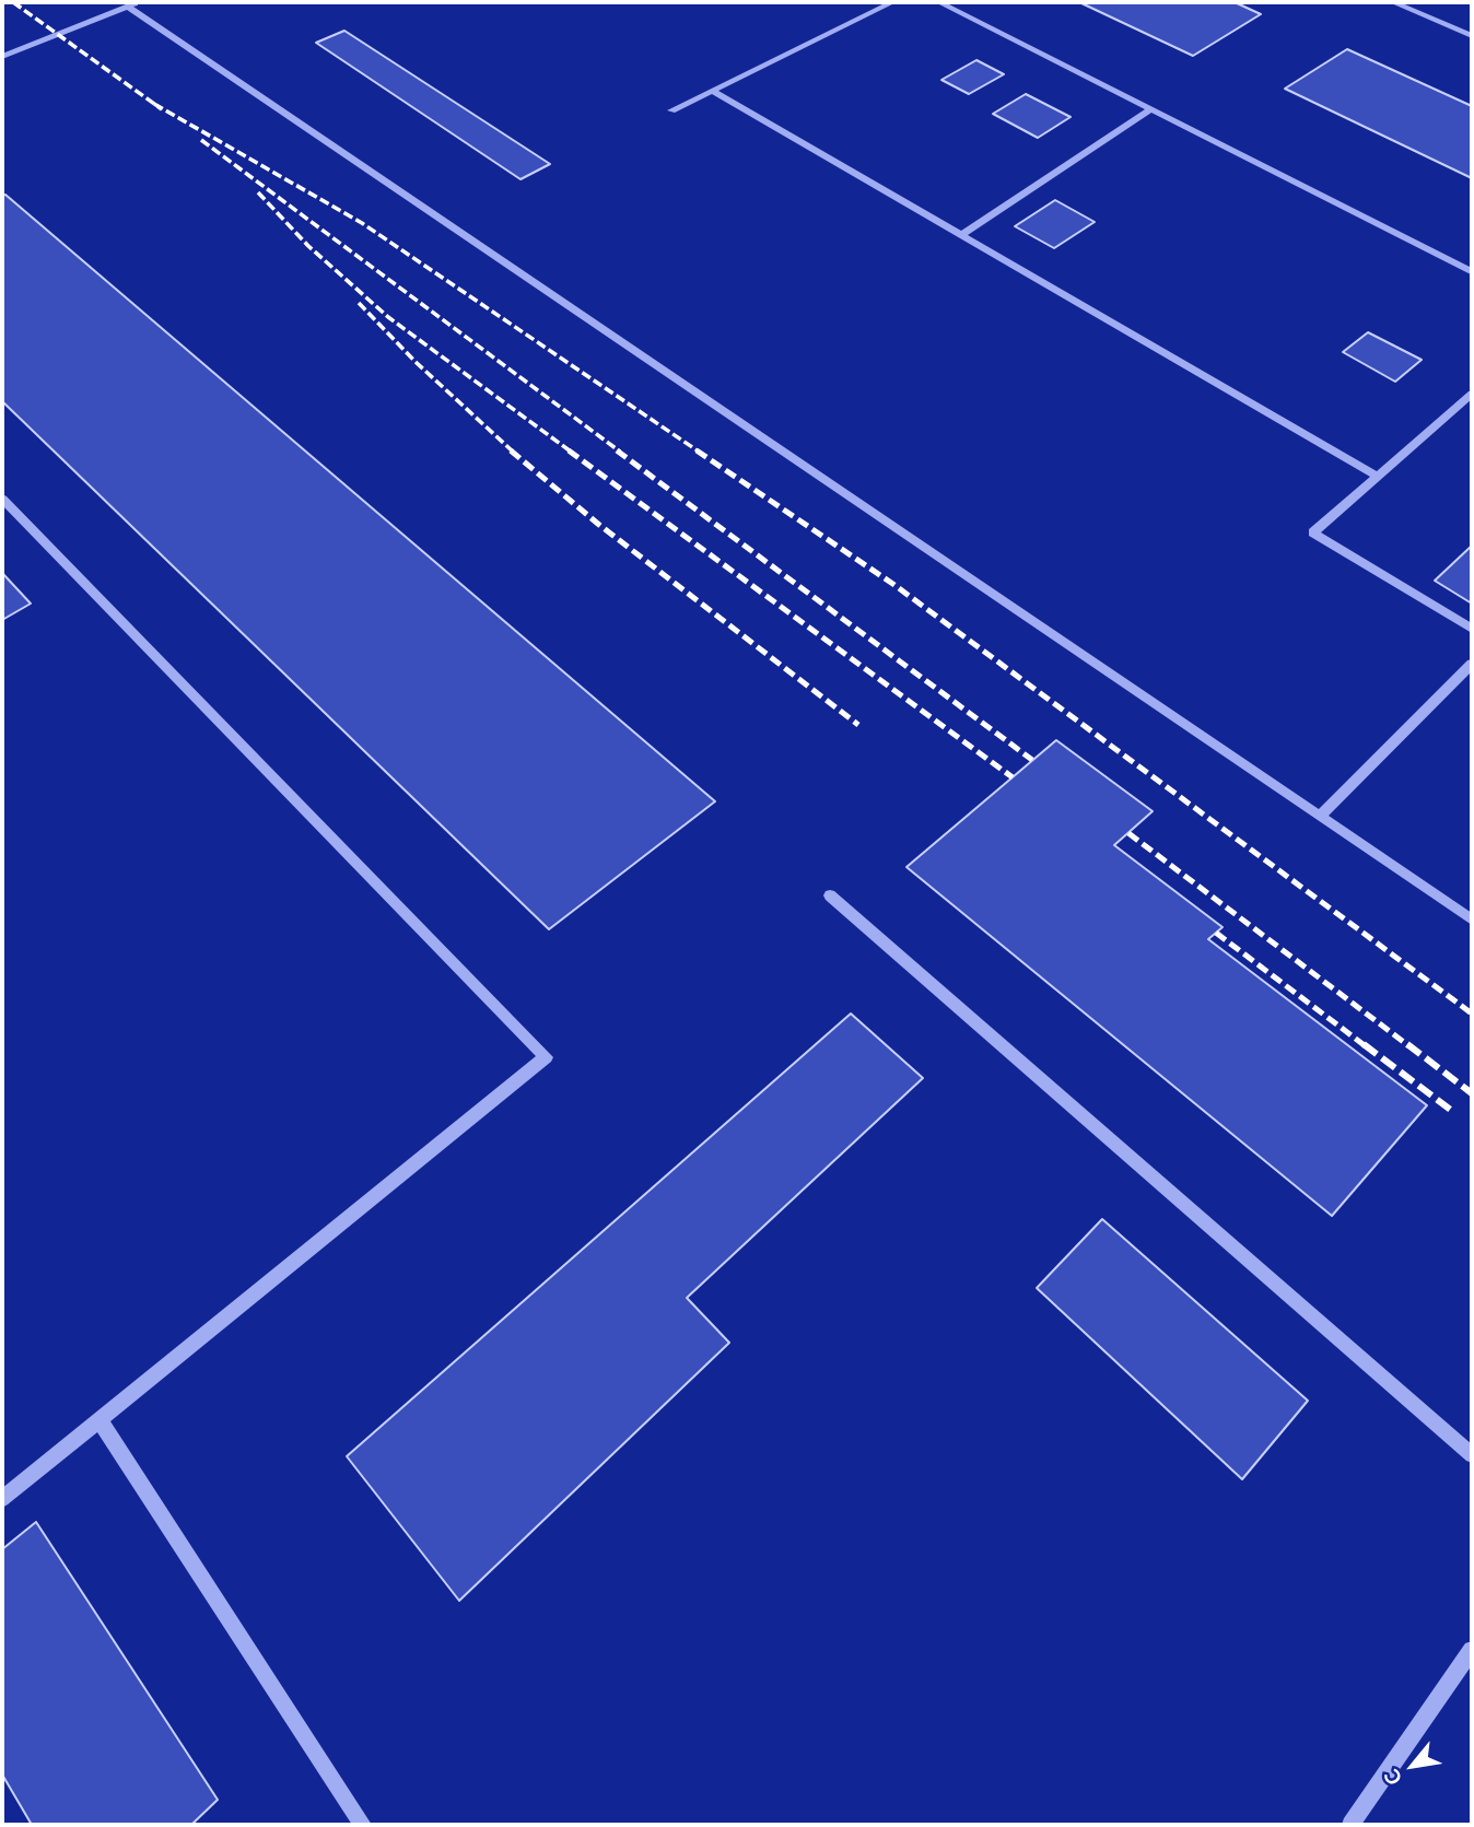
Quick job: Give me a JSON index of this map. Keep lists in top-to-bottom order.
{
  "north": "bottom left"
}
